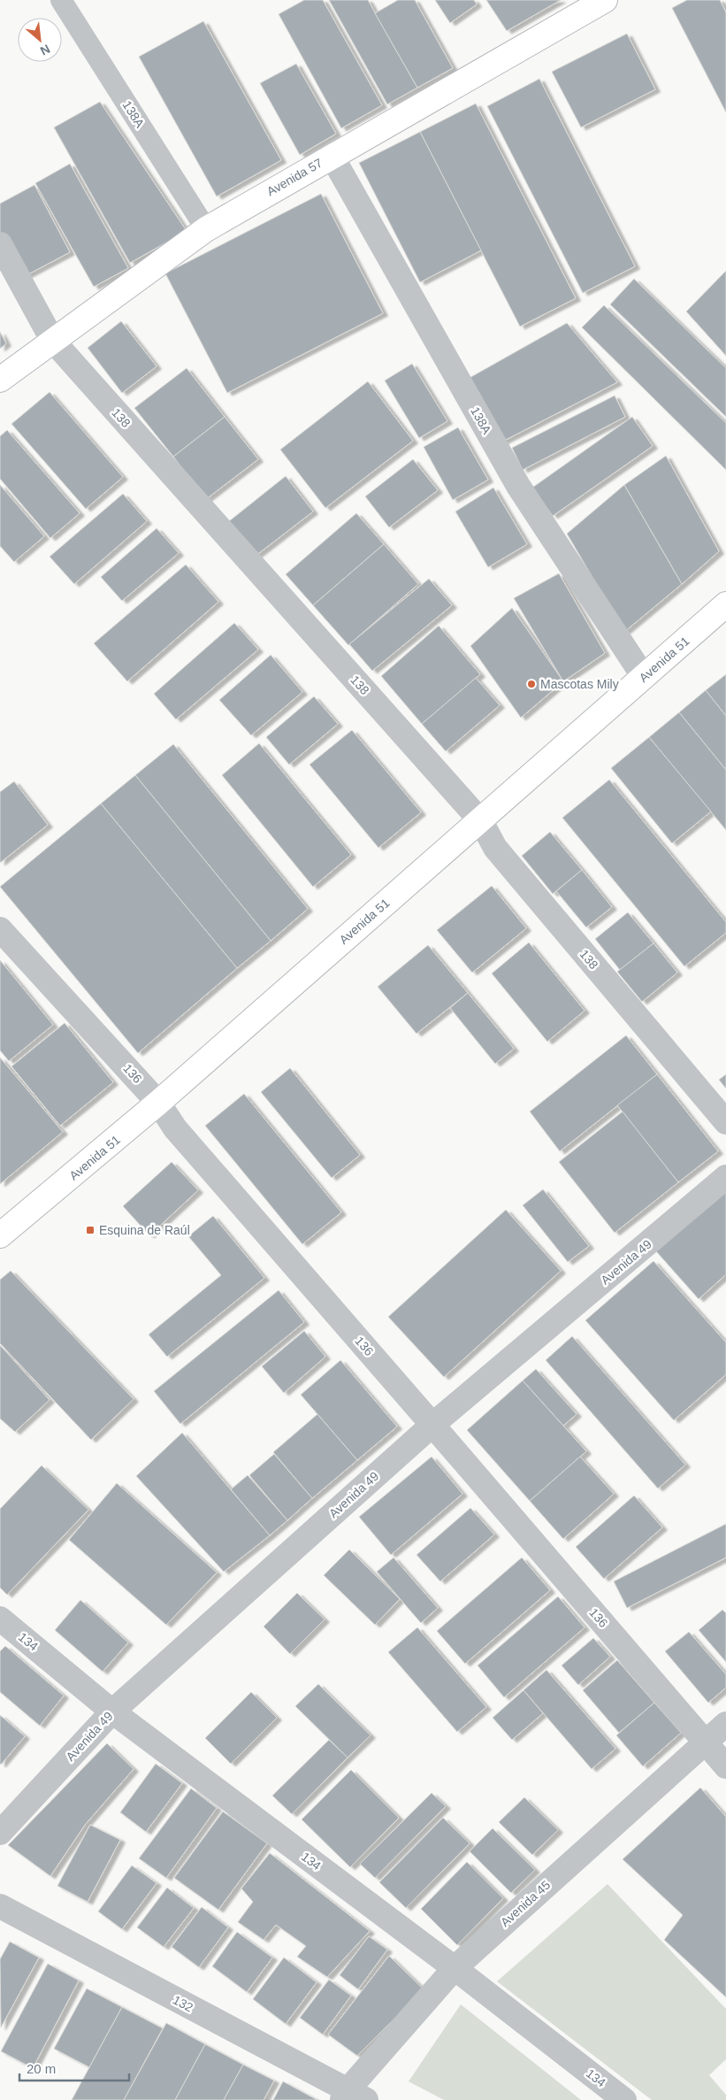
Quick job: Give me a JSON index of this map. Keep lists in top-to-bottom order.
{
  "streets": {
    "main road": ["Avenida 57", "Avenida 51"],
    "street": [
      "138A",
      "138",
      "136",
      "Avenida 49",
      "134",
      "Avenida 45",
      "132"
    ]
  },
  "crossings": [
    ["138A", "Avenida 57"],
    ["138A", "Avenida 51"],
    ["Avenida 57", "138"],
    ["138", "Avenida 51"],
    ["Avenida 51", "136"],
    ["136", "Avenida 49"],
    ["136", "Avenida 45"],
    ["Avenida 49", "134"],
    ["134", "Avenida 45"],
    ["Avenida 45", "132"]
  ],
  "places": {
    "other": ["Mascotas Mily"],
    "transit": ["Esquina de Raúl"]
  },
  "scale_bar": "20 m",
  "north": "bottom right"
}
